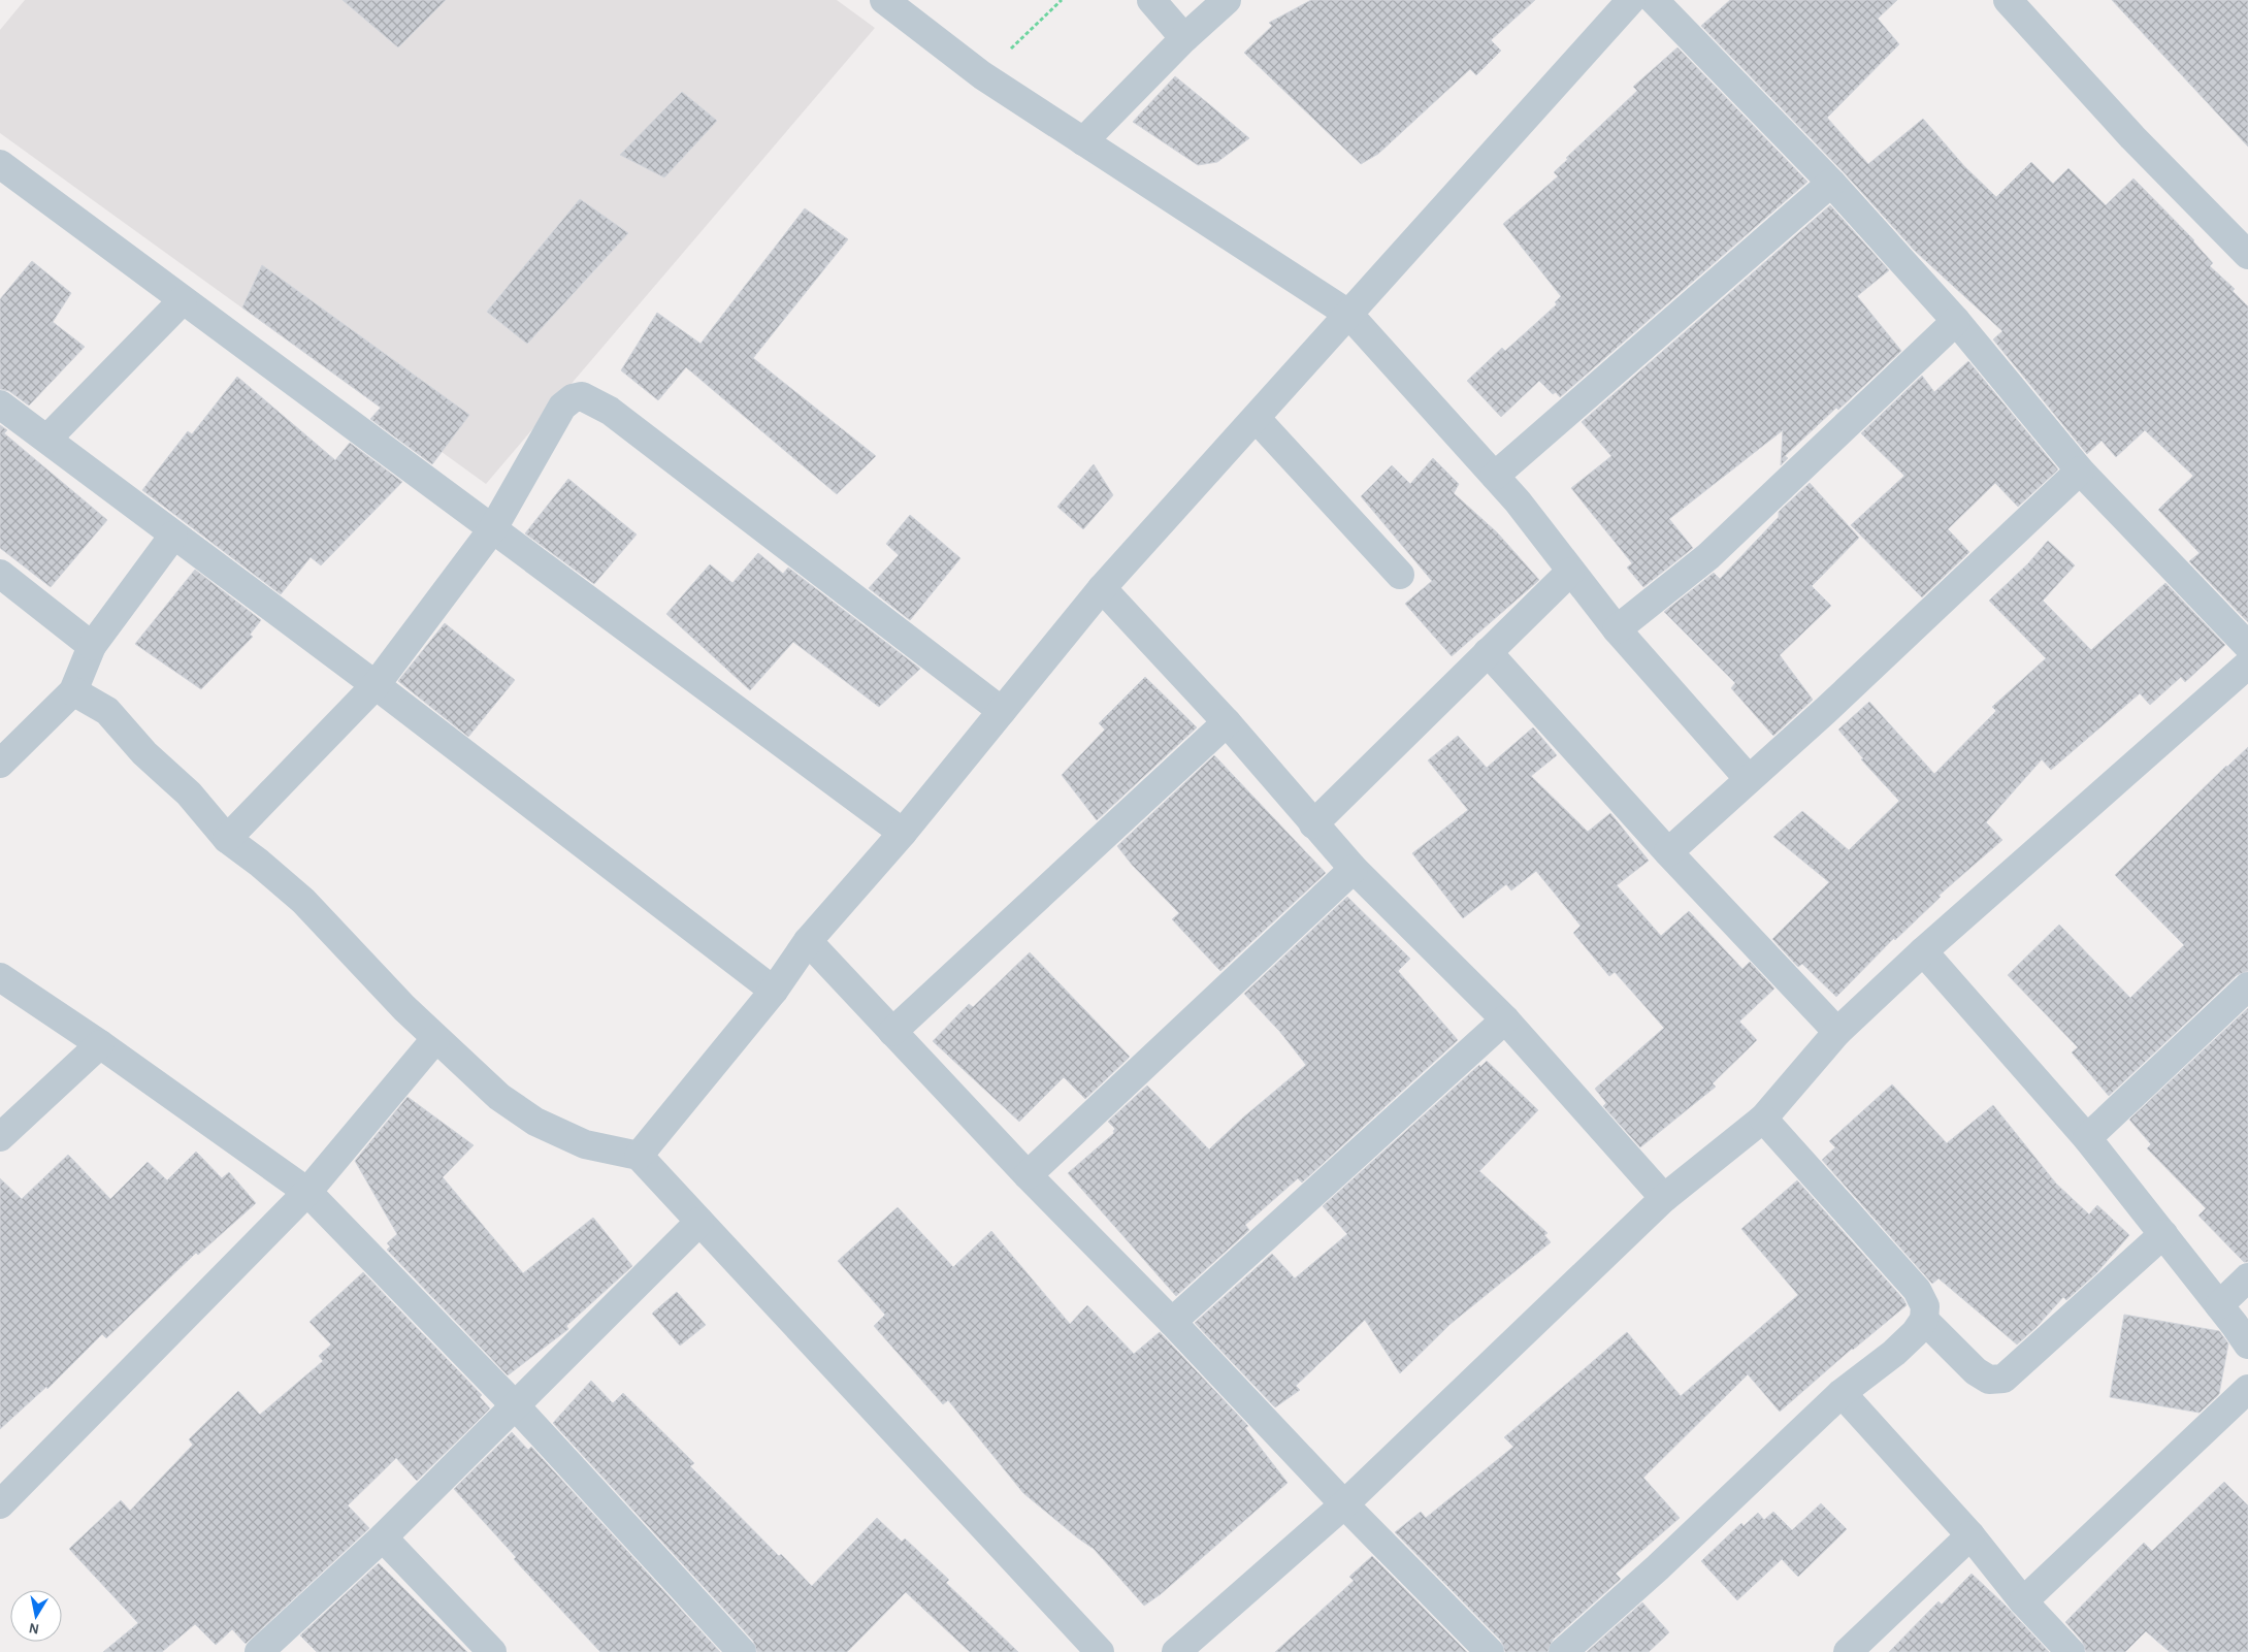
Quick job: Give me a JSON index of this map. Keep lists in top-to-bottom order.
{
  "north": "bottom"
}
